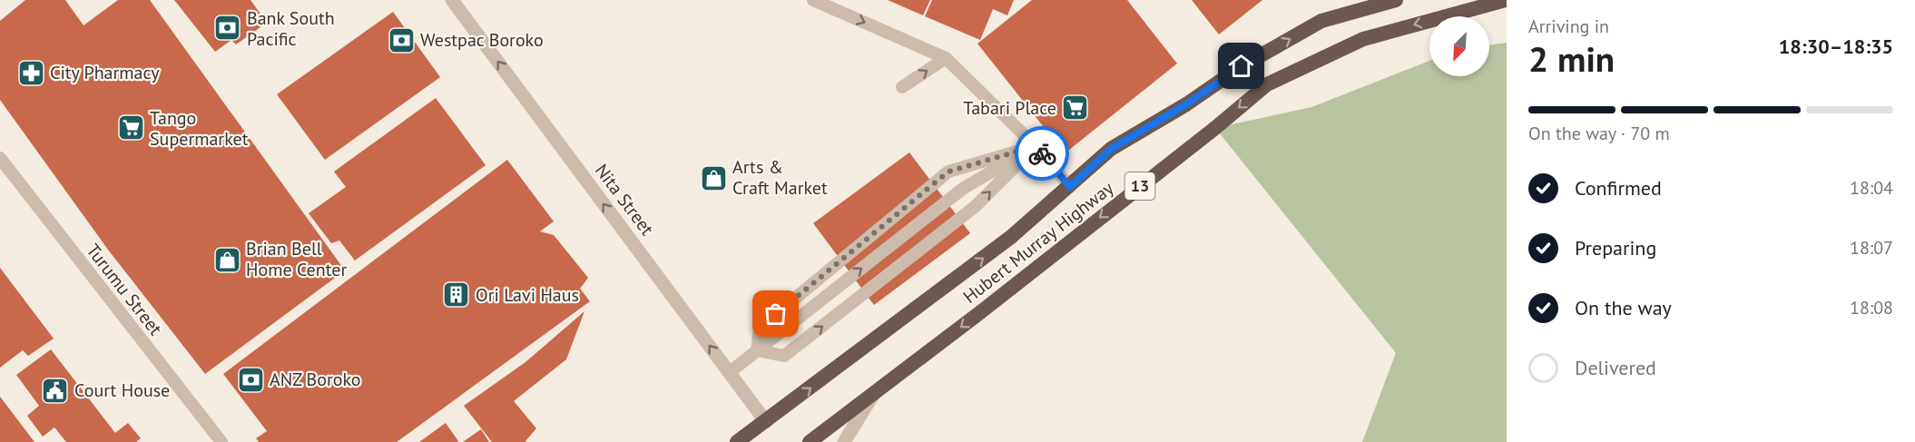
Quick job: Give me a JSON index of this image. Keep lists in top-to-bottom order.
{
  "streets": {
    "highway": ["13", "Hubert Murray Highway"],
    "street": ["Nita Street"],
    "lane": ["Turumu Street"]
  },
  "crossings": [
    ["Nita Street", "Hubert Murray Highway"]
  ],
  "one_way": ["Nita Street"],
  "places": {
    "bank": ["Bank South Pacific", "Westpac Boroko", "ANZ Boroko"],
    "pharmacy": ["City Pharmacy"],
    "supermarket": ["Tabari Place", "Tango Supermarket"],
    "shop": ["Arts & Craft Market", "Brian Bell Home Center"],
    "building": ["Ori Lavi Haus"],
    "public building": ["Court House"]
  },
  "north": "bottom left",
  "page": {
    "heading": ["2 min", "Arriving in", "18:30–18:35"],
    "bar": "On the way · 70 m",
    "list": [
      ["Confirmed", "18:04"],
      ["Preparing", "18:07"],
      ["On the way", "18:08"],
      "Delivered"
    ]
  }
}
